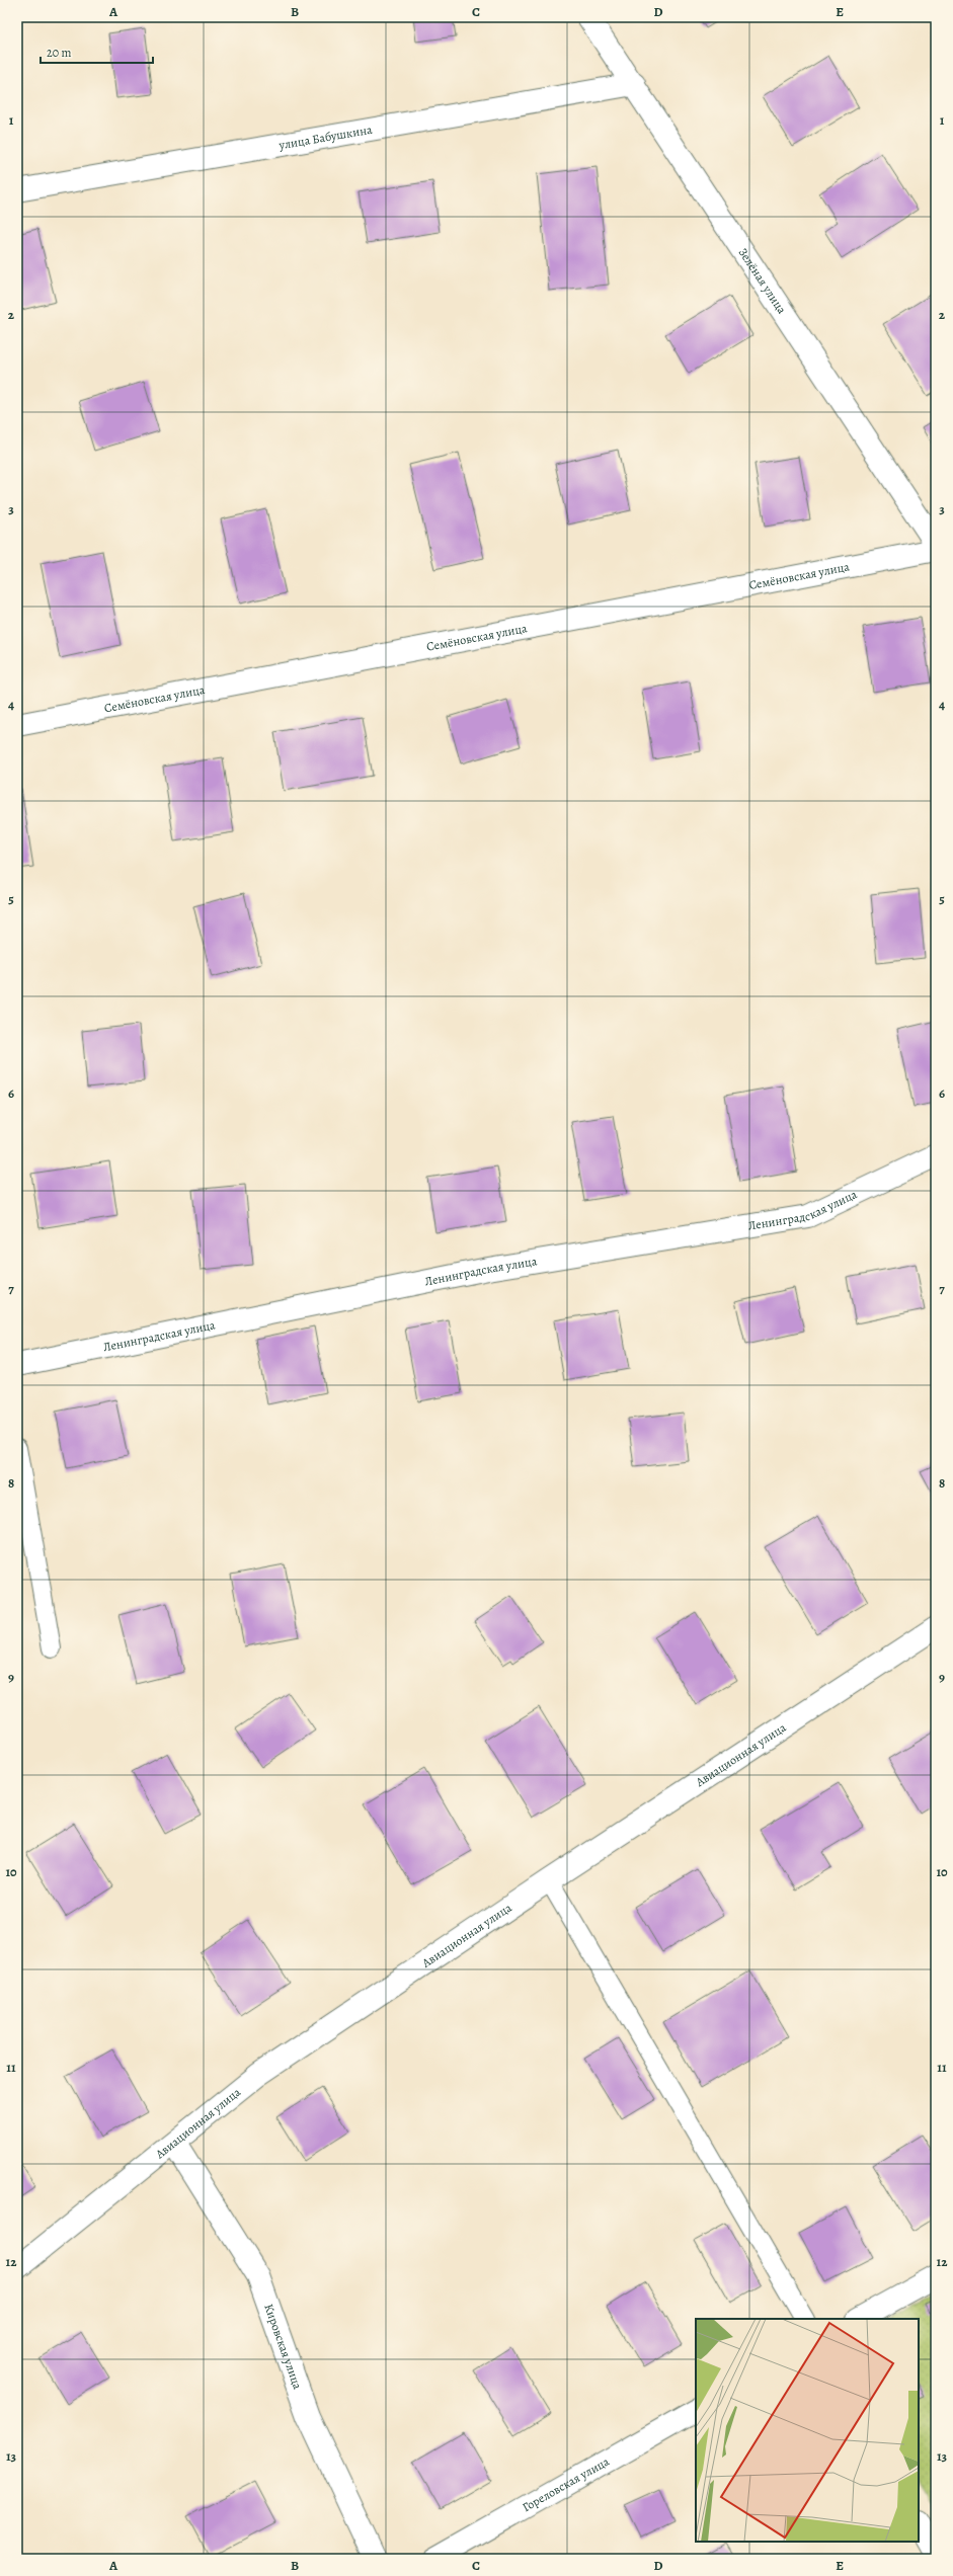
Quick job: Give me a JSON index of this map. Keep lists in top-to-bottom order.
{
  "streets": {
    "street": [
      "улица Бабушкина",
      "Зелёная улица",
      "Семёновская улица",
      "Ленинградская улица",
      "Авиационная улица",
      "Кировская улица",
      "Гореловская улица"
    ]
  },
  "crossings": [
    ["улица Бабушкина", "Зелёная улица"],
    ["Авиационная улица", "Кировская улица"]
  ],
  "scale_bar": "20 m",
  "grid": {
    "columns": [
      "A",
      "B",
      "C",
      "D",
      "E"
    ],
    "rows": [
      "1",
      "2",
      "3",
      "4",
      "5",
      "6",
      "7",
      "8",
      "9",
      "10",
      "11",
      "12",
      "13"
    ]
  }
}
